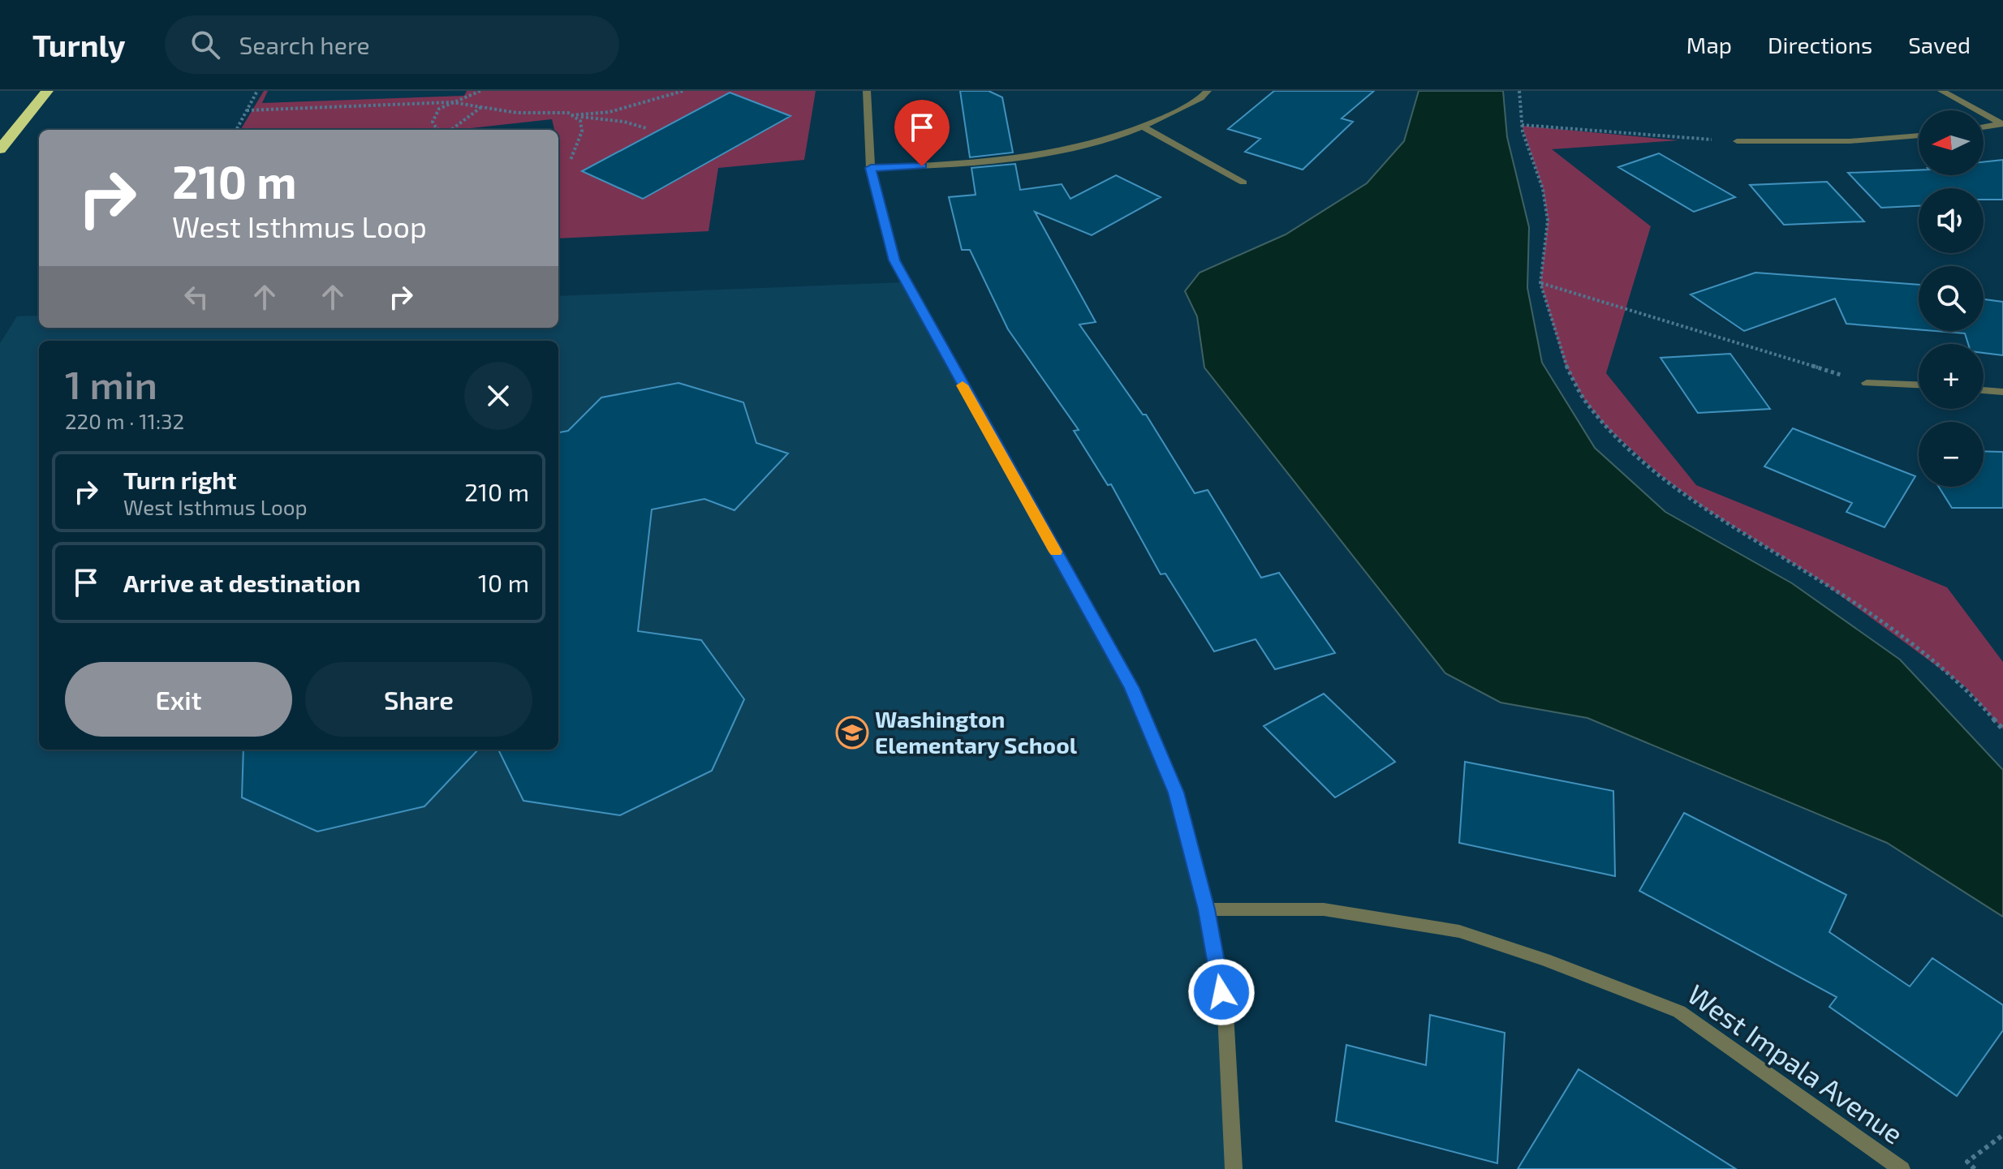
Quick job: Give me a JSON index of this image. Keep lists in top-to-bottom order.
{
  "streets": {
    "street": ["West Impala Avenue"]
  },
  "places": {
    "school or university": ["Washington Elementary School"]
  },
  "north": "left",
  "page": {
    "header": "Turnly",
    "search": "Search here",
    "nav": ["Map", "Directions", "Saved"],
    "map_buttons": ["+", "−"],
    "turn": ["210 m", "West Isthmus Loop"],
    "heading": ["1 min", "220 m · 11:32"],
    "list": [
      {
        "name": "Turn right",
        "note": "West Isthmus Loop",
        "value": "210 m"
      },
      {
        "name": "Arrive at destination",
        "value": "10 m"
      }
    ],
    "buttons": ["Exit", "Share"]
  }
}
